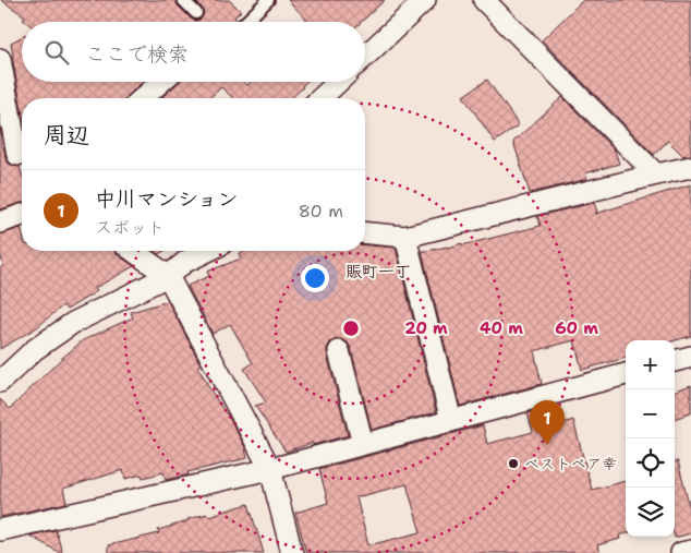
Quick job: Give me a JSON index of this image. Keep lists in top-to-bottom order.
{
  "districts": ["賑町一丁"],
  "places": ["ベストペア幸"],
  "page": {
    "search": "ここで検索",
    "heading": "周辺",
    "list": [
      {
        "mark": "1",
        "name": "中川マンション",
        "note": "スポット",
        "value": "80 m"
      }
    ],
    "map_buttons": ["+", "−"],
    "pins": "1"
  },
  "rings": ["20 m", "40 m", "60 m"]
}
